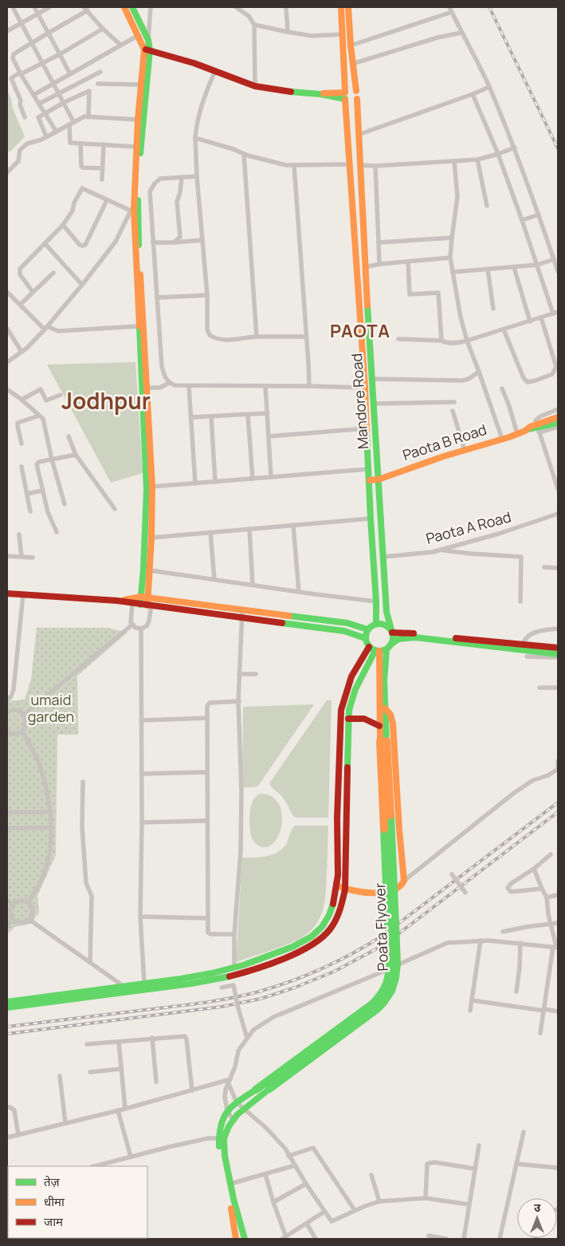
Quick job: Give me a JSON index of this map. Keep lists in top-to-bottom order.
{
  "streets": {
    "main road": ["Mandore Road", "Paota B Road", "Poata Flyover"],
    "street": ["Paota A Road"]
  },
  "crossings": [
    ["Mandore Road", "Paota B Road"],
    ["Mandore Road", "Paota A Road"],
    ["Mandore Road", "Poata Flyover"]
  ],
  "districts": ["PAOTA", "Jodhpur"],
  "parks": ["umaid garden"],
  "legend": ["तेज़", "धीमा", "जाम"],
  "north": "top"
}
